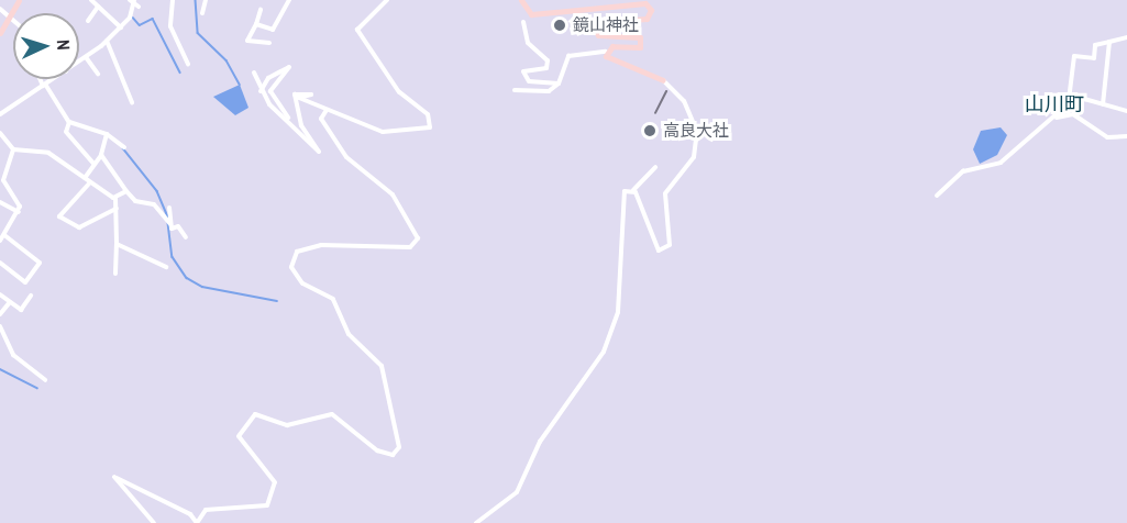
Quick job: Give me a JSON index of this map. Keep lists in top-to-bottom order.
{
  "districts": ["山川町"],
  "places": ["鏡山神社", "高良大社"],
  "north": "right"
}
